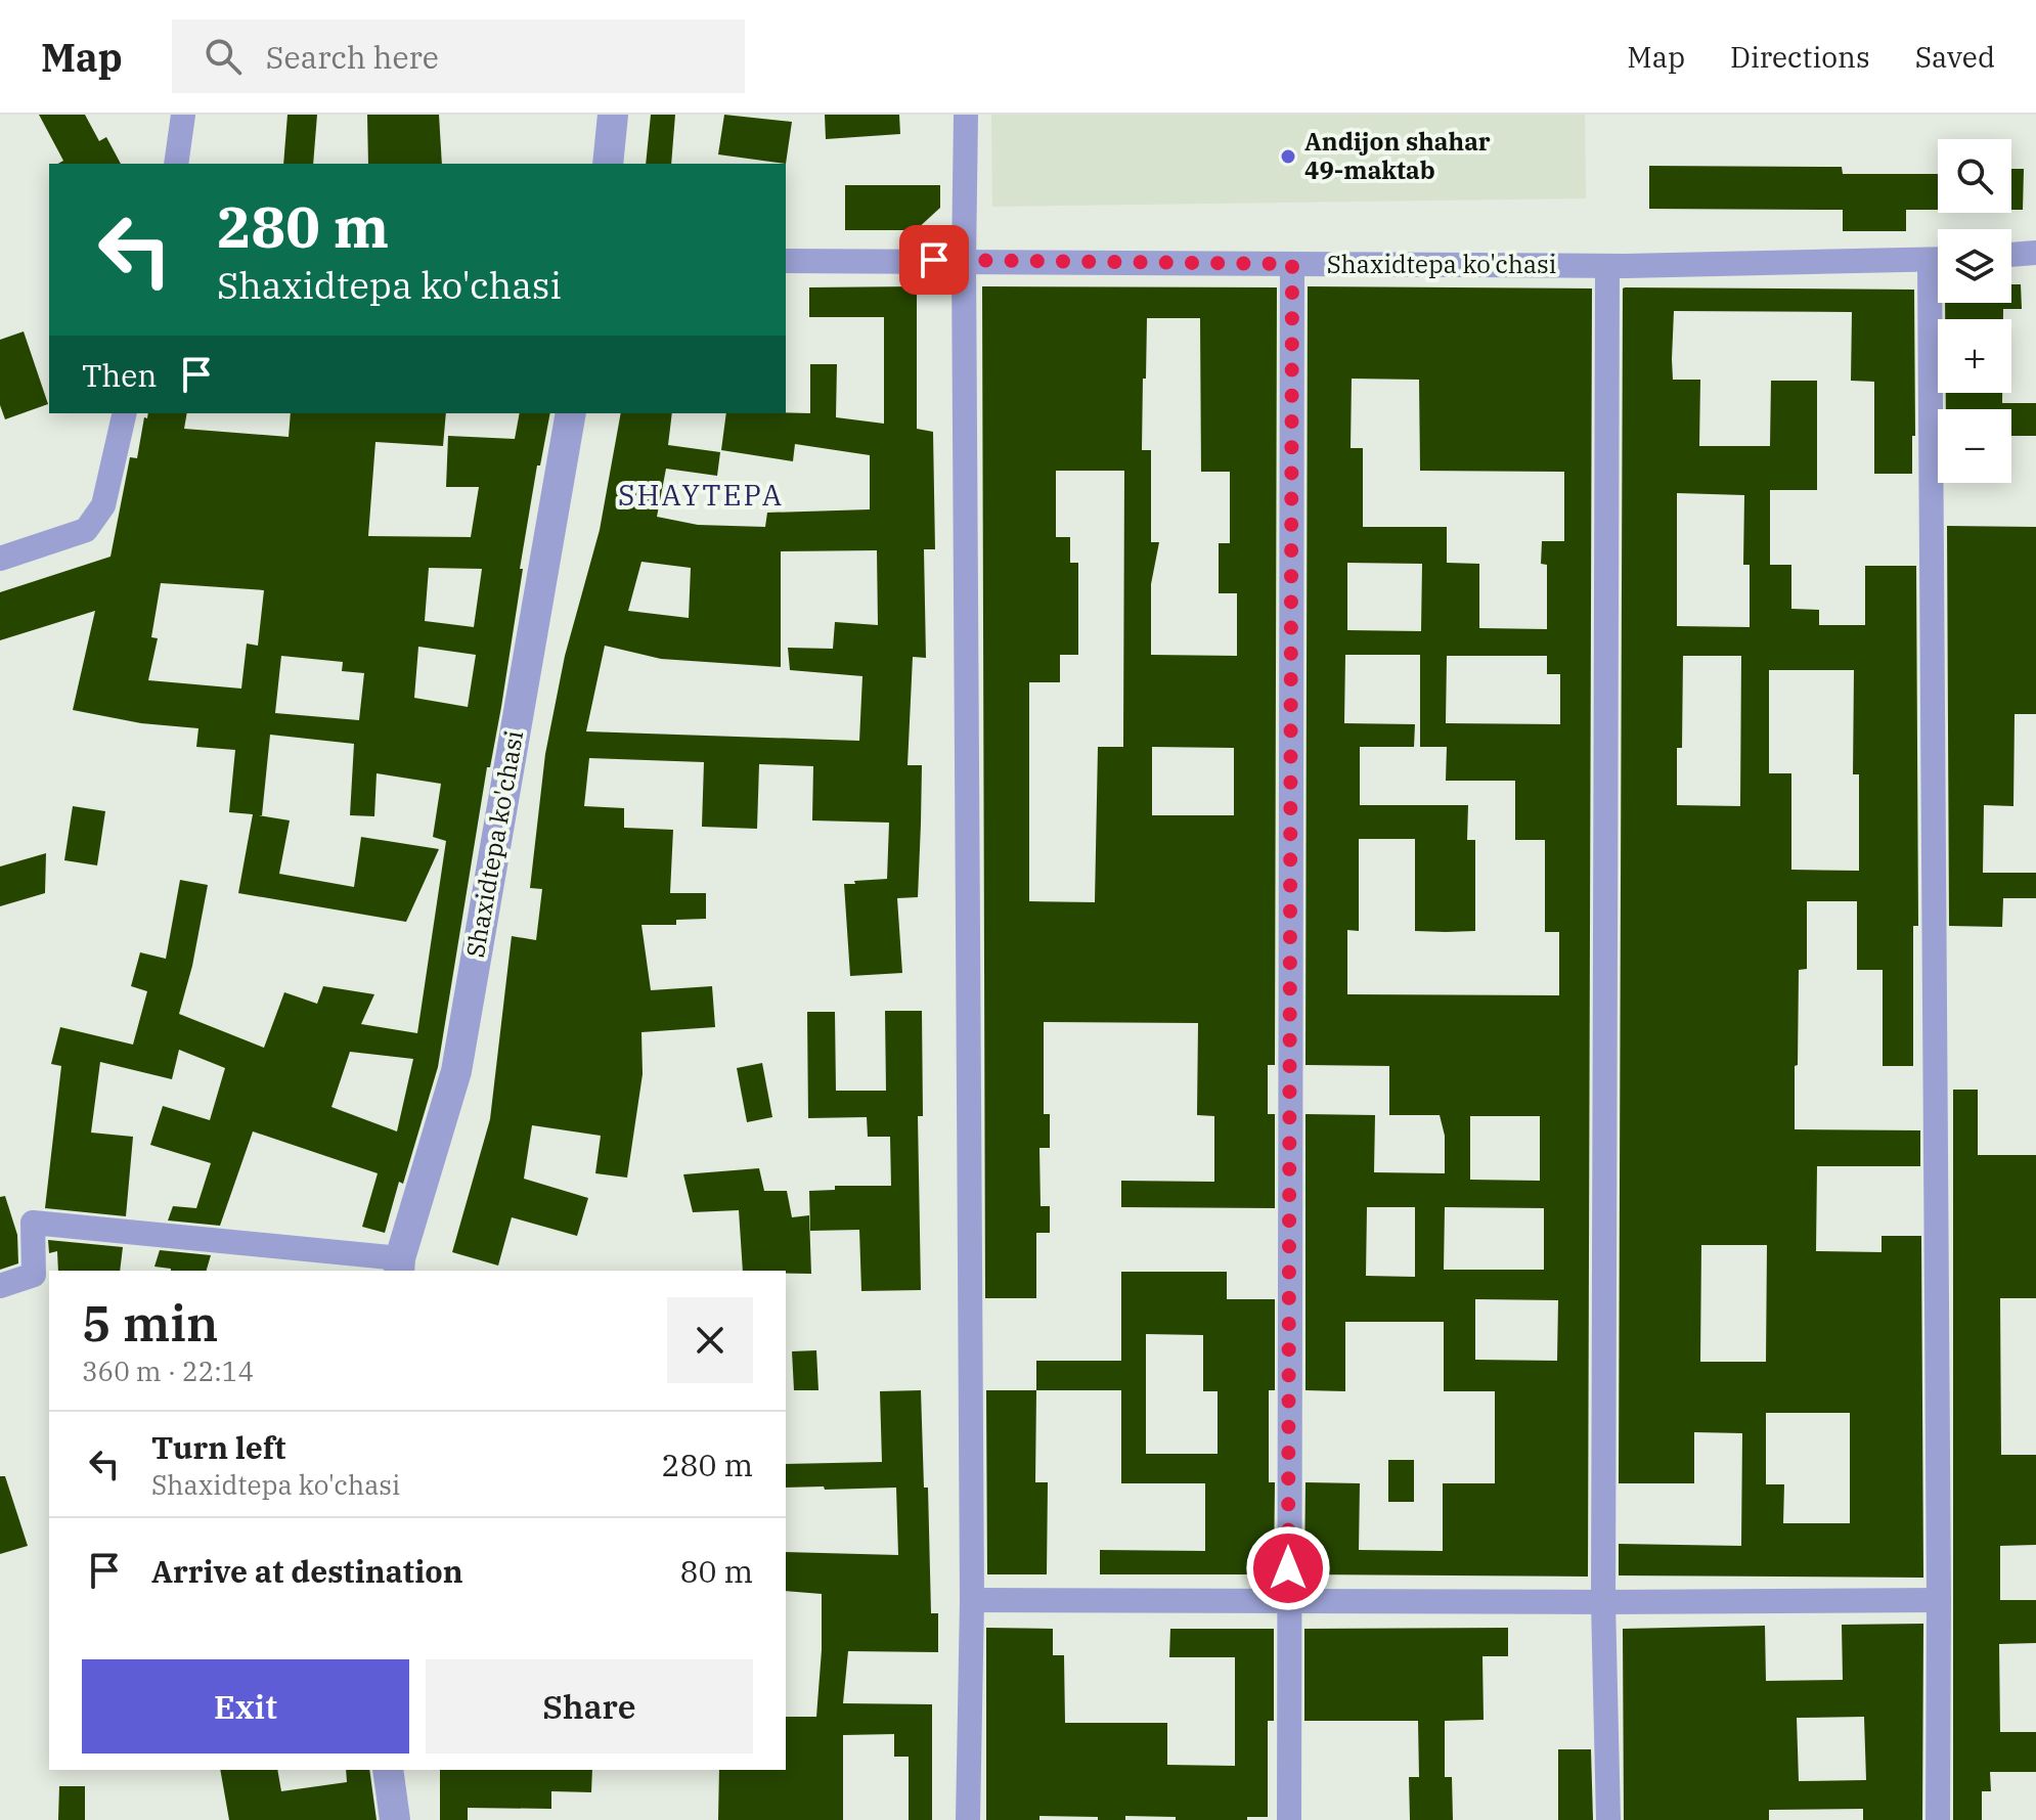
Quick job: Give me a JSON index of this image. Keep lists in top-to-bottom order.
{
  "streets": {
    "street": ["Shaxidtepa ko'chasi"]
  },
  "districts": ["SHAYTEPA"],
  "places": ["Andijon shahar 49-maktab"],
  "page": {
    "header": "Map",
    "search": "Search here",
    "nav": ["Map", "Directions", "Saved"],
    "map_buttons": ["+", "−"],
    "turn": ["280 m", "Shaxidtepa ko'chasi"],
    "then": "Then",
    "heading": ["5 min", "360 m · 22:14"],
    "list": [
      {
        "name": "Turn left",
        "note": "Shaxidtepa ko'chasi",
        "value": "280 m"
      },
      {
        "name": "Arrive at destination",
        "value": "80 m"
      }
    ],
    "buttons": ["Exit", "Share"]
  }
}
